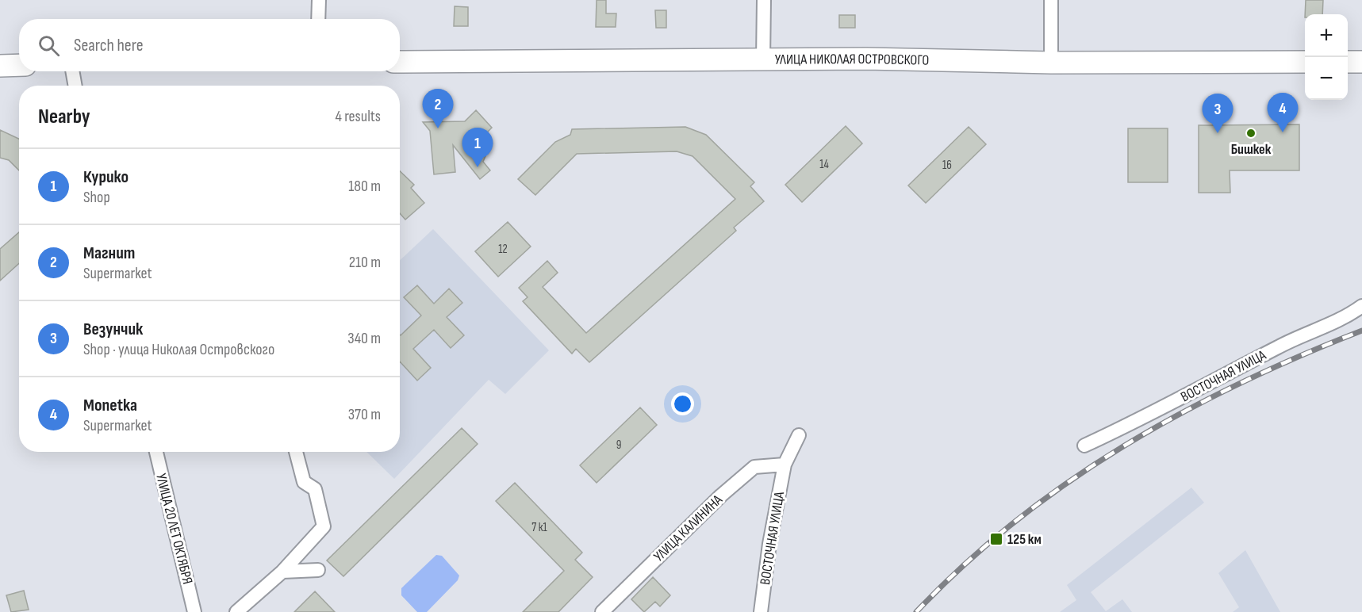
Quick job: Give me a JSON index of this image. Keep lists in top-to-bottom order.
{
  "streets": {
    "main road": ["УЛИЦА НИКОЛАЯ ОСТРОВСКОГО"],
    "street": ["ВОСТОЧНАЯ УЛИЦА", "УЛИЦА КАЛИНИНА", "УЛИЦА 20 ЛЕТ ОКТЯБРЯ"]
  },
  "crossings": [
    ["ВОСТОЧНАЯ УЛИЦА", "УЛИЦА КАЛИНИНА"]
  ],
  "places": {
    "other": ["Бишкек"],
    "transit": ["125 км"]
  },
  "house_numbers": [
    "14",
    "16",
    "12",
    "9",
    "7 к1"
  ],
  "page": {
    "map_buttons": ["+", "−"],
    "search": "Search here",
    "heading": ["Nearby", "4 results"],
    "pins": [
      "2",
      "4",
      "3",
      "1"
    ],
    "list": [
      {
        "mark": "1",
        "name": "Курико",
        "note": "Shop",
        "value": "180 m"
      },
      {
        "mark": "2",
        "name": "Магнит",
        "note": "Supermarket",
        "value": "210 m"
      },
      {
        "mark": "3",
        "name": "Везунчик",
        "note": "Shop · улица Николая Островского",
        "value": "340 m"
      },
      {
        "mark": "4",
        "name": "Monetka",
        "note": "Supermarket",
        "value": "370 m"
      }
    ]
  }
}
